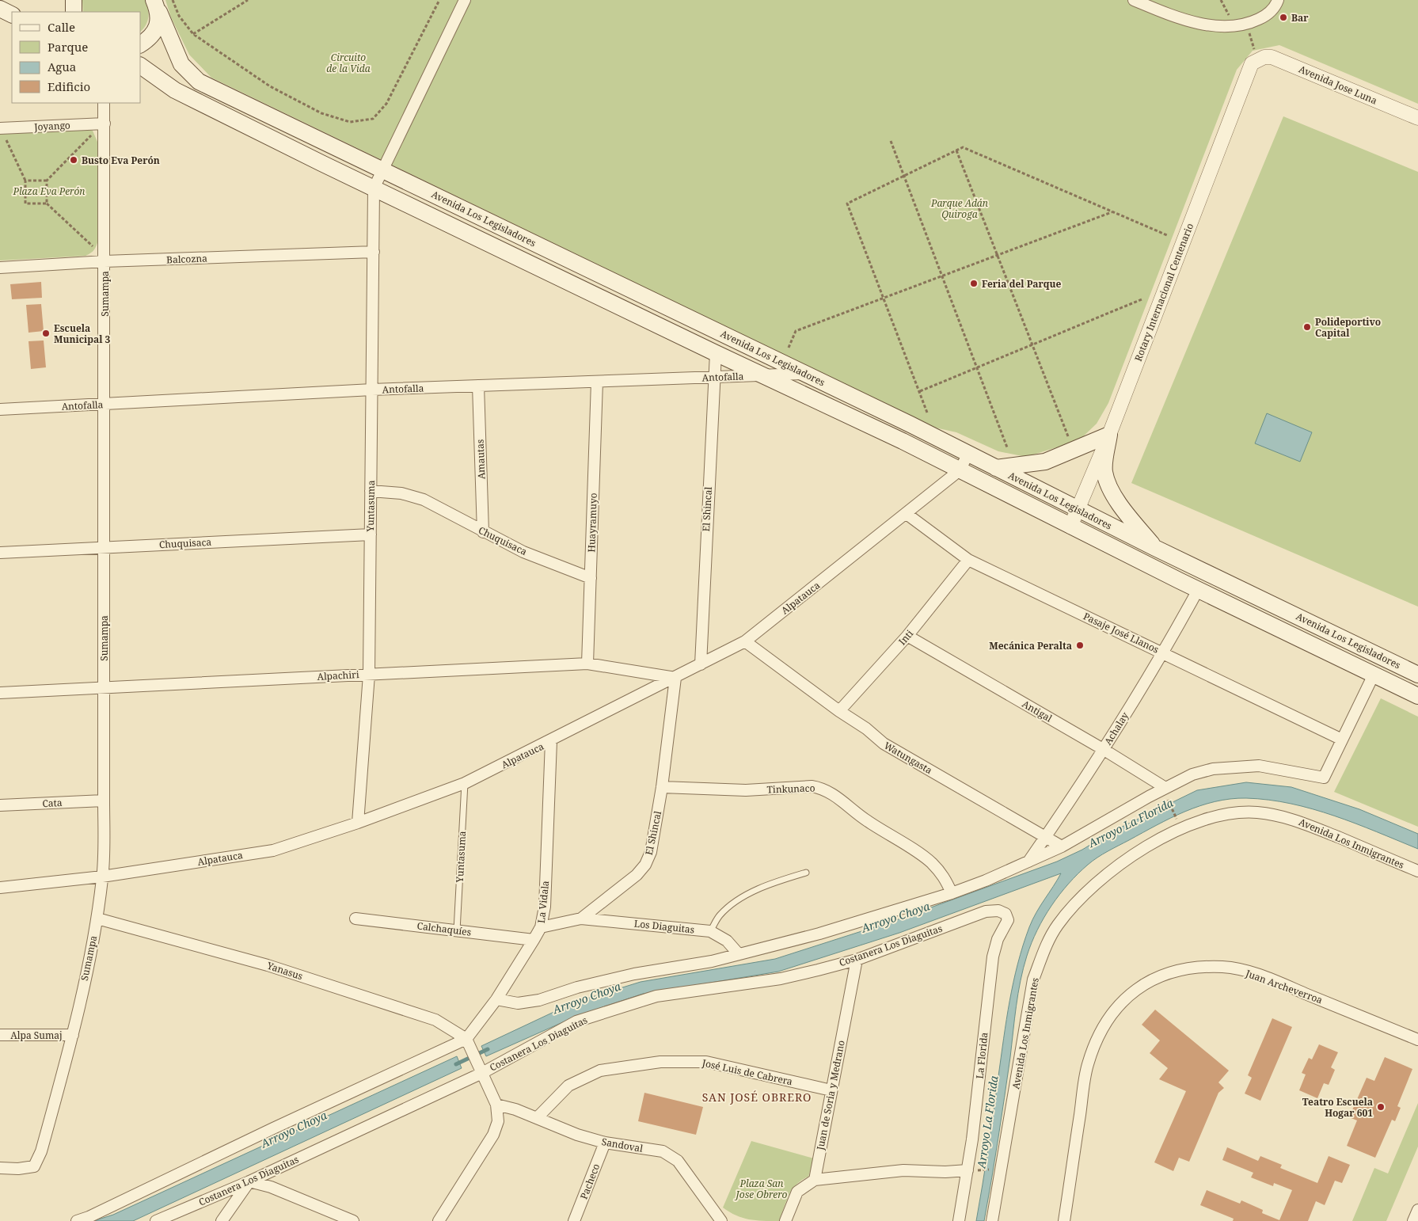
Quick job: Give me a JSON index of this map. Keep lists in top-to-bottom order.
{
  "streets": {
    "main road": ["Avenida Los Legisladores"],
    "street": [
      "Avenida Jose Luna",
      "Joyango",
      "Balcozna",
      "Rotary Internacional Centenario",
      "Sumampa",
      "Antofalla",
      "Amautas",
      "Yuntasuma",
      "El Shincal",
      "Huayramuyo",
      "Chuquisaca",
      "Alpatauca",
      "Pasaje José Llanos",
      "Inti",
      "Alpachiri",
      "Antigal",
      "Achalay",
      "Watungasta",
      "Tinkunaco",
      "Cata",
      "Avenida Los Inmigrantes",
      "La Vidala",
      "Los Diaguitas",
      "Calchaquíes",
      "Costanera Los Diaguitas",
      "Yanasus",
      "Juan Archeverroa",
      "Alpa Sumaj",
      "La Florida",
      "José Luis de Cabrera",
      "Juan de Soria y Medrano",
      "Sandoval",
      "Pacheco"
    ]
  },
  "crossings": [
    ["Avenida Jose Luna", "Rotary Internacional Centenario"],
    ["Joyango", "Sumampa"],
    ["Avenida Los Legisladores", "Rotary Internacional Centenario"],
    ["Avenida Los Legisladores", "Antofalla"],
    ["Avenida Los Legisladores", "Yuntasuma"],
    ["Avenida Los Legisladores", "El Shincal"],
    ["Avenida Los Legisladores", "Alpatauca"],
    ["Avenida Los Legisladores", "Achalay"],
    ["Balcozna", "Sumampa"],
    ["Balcozna", "Yuntasuma"],
    ["Sumampa", "Antofalla"],
    ["Sumampa", "Chuquisaca"],
    ["Sumampa", "Alpatauca"],
    ["Sumampa", "Alpachiri"],
    ["Sumampa", "Cata"],
    ["Sumampa", "Yanasus"],
    ["Sumampa", "Alpa Sumaj"],
    ["Antofalla", "Amautas"],
    ["Antofalla", "Yuntasuma"],
    ["Antofalla", "El Shincal"],
    ["Antofalla", "Huayramuyo"],
    ["Amautas", "Chuquisaca"],
    ["Yuntasuma", "Chuquisaca"],
    ["Yuntasuma", "Alpatauca"],
    ["Yuntasuma", "Alpachiri"],
    ["Yuntasuma", "Calchaquíes"],
    ["El Shincal", "Alpatauca"],
    ["El Shincal", "Alpachiri"],
    ["El Shincal", "Tinkunaco"],
    ["El Shincal", "La Vidala"],
    ["El Shincal", "Los Diaguitas"],
    ["Huayramuyo", "Chuquisaca"],
    ["Huayramuyo", "Alpachiri"],
    ["Alpatauca", "Pasaje José Llanos"],
    ["Alpatauca", "Alpachiri"],
    ["Alpatauca", "Watungasta"],
    ["Alpatauca", "La Vidala"],
    ["Pasaje José Llanos", "Inti"],
    ["Pasaje José Llanos", "Achalay"],
    ["Inti", "Antigal"],
    ["Inti", "Watungasta"],
    ["Antigal", "Achalay"],
    ["Achalay", "Watungasta"],
    ["La Vidala", "Calchaquíes"],
    ["La Vidala", "Yanasus"],
    ["Costanera Los Diaguitas", "La Florida"],
    ["Costanera Los Diaguitas", "Juan de Soria y Medrano"],
    ["José Luis de Cabrera", "Juan de Soria y Medrano"],
    ["José Luis de Cabrera", "Sandoval"],
    ["Sandoval", "Pacheco"]
  ],
  "districts": ["SAN JOSÉ OBRERO"],
  "water": ["Arroyo La Florida", "Arroyo Choya"],
  "parks": [
    "Circuito de la Vida",
    "Plaza Eva Perón",
    "Parque Adán Quiroga",
    "Plaza San Jose Obrero"
  ],
  "places": [
    "Bar",
    "Busto Eva Perón",
    "Feria del Parque",
    "Polideportivo Capital",
    "Escuela Municipal 3",
    "Mecánica Peralta",
    "Teatro Escuela Hogar 601"
  ],
  "legend": [
    "Calle",
    "Parque",
    "Agua",
    "Edificio"
  ]
}
